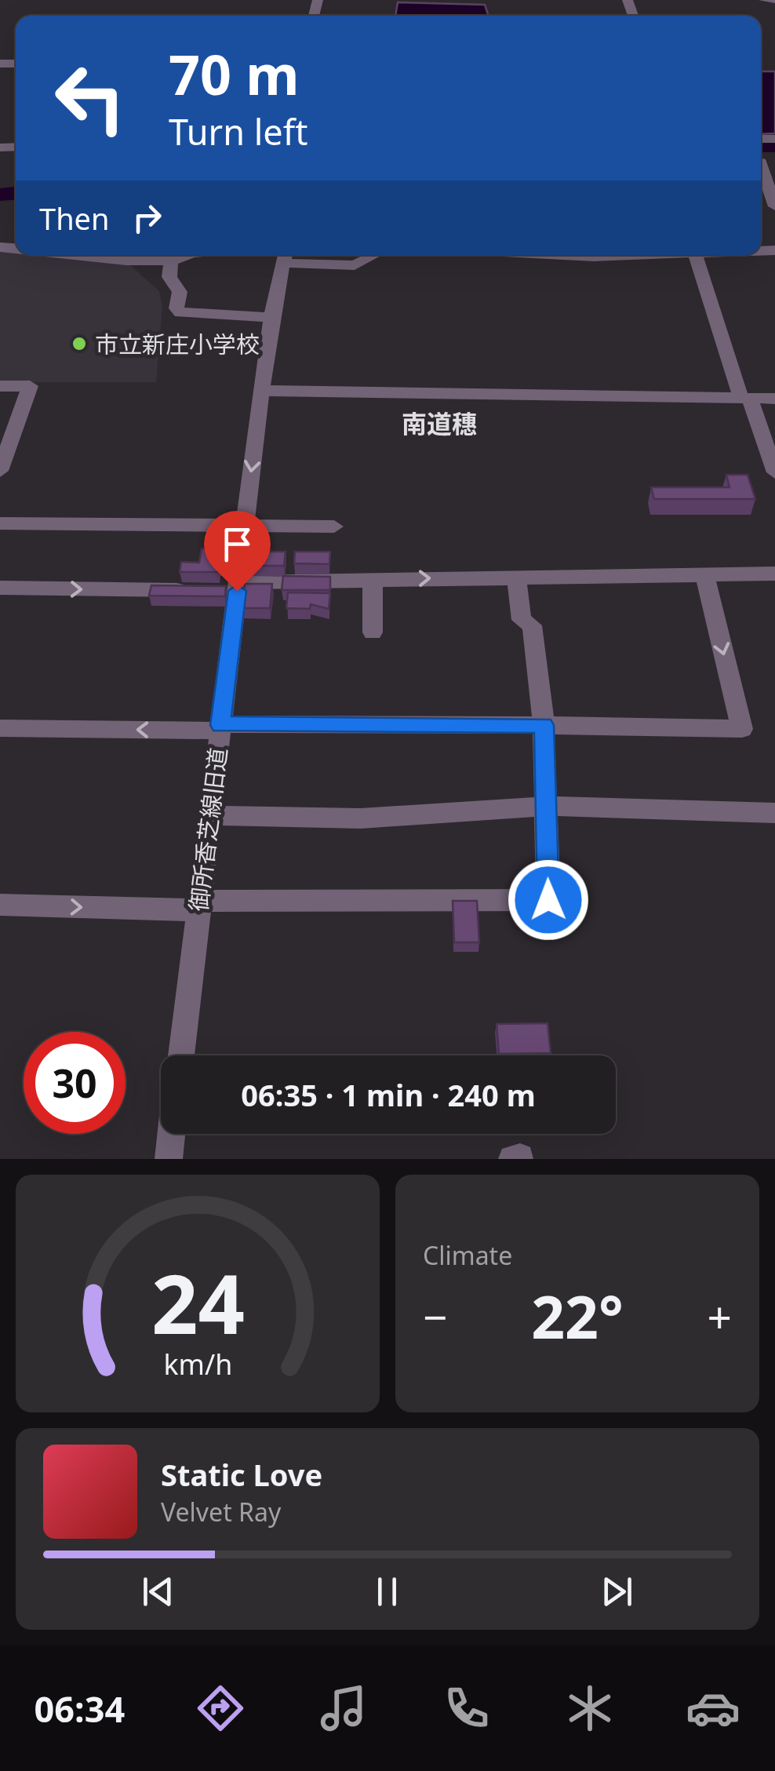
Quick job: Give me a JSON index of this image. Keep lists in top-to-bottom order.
{
  "streets": {
    "street": ["御所香芝線旧道"]
  },
  "districts": ["南道穗"],
  "places": ["市立新庄小学校"],
  "page": {
    "turn": ["70 m", "Turn left"],
    "then": "Then",
    "limit": "30",
    "trip": "06:35 · 1 min · 240 m",
    "tile": "Climate",
    "heat": ["−", "22°", "+"],
    "song": ["Static Love", "Velvet Ray"],
    "tabs": "06:34",
    "gauge": ["24", "km/h"]
  }
}
